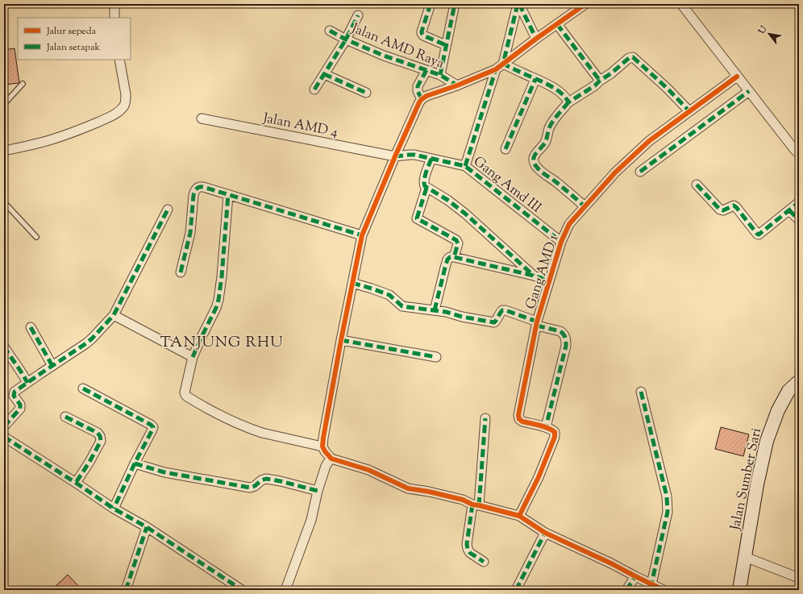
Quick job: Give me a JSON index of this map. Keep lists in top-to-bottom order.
{
  "streets": {
    "street": [
      "Jalan AMD Raya",
      "Jalan AMD 4",
      "Gang Amd III",
      "Gang AMD 1",
      "Jalan Sumber Sari"
    ]
  },
  "crossings": [
    ["Jalan AMD 4", "Gang Amd III"],
    ["Gang Amd III", "Gang AMD 1"]
  ],
  "districts": ["TANJUNG RHU"],
  "legend": ["Jalur sepeda", "Jalan setapak"],
  "north": "top left"
}
